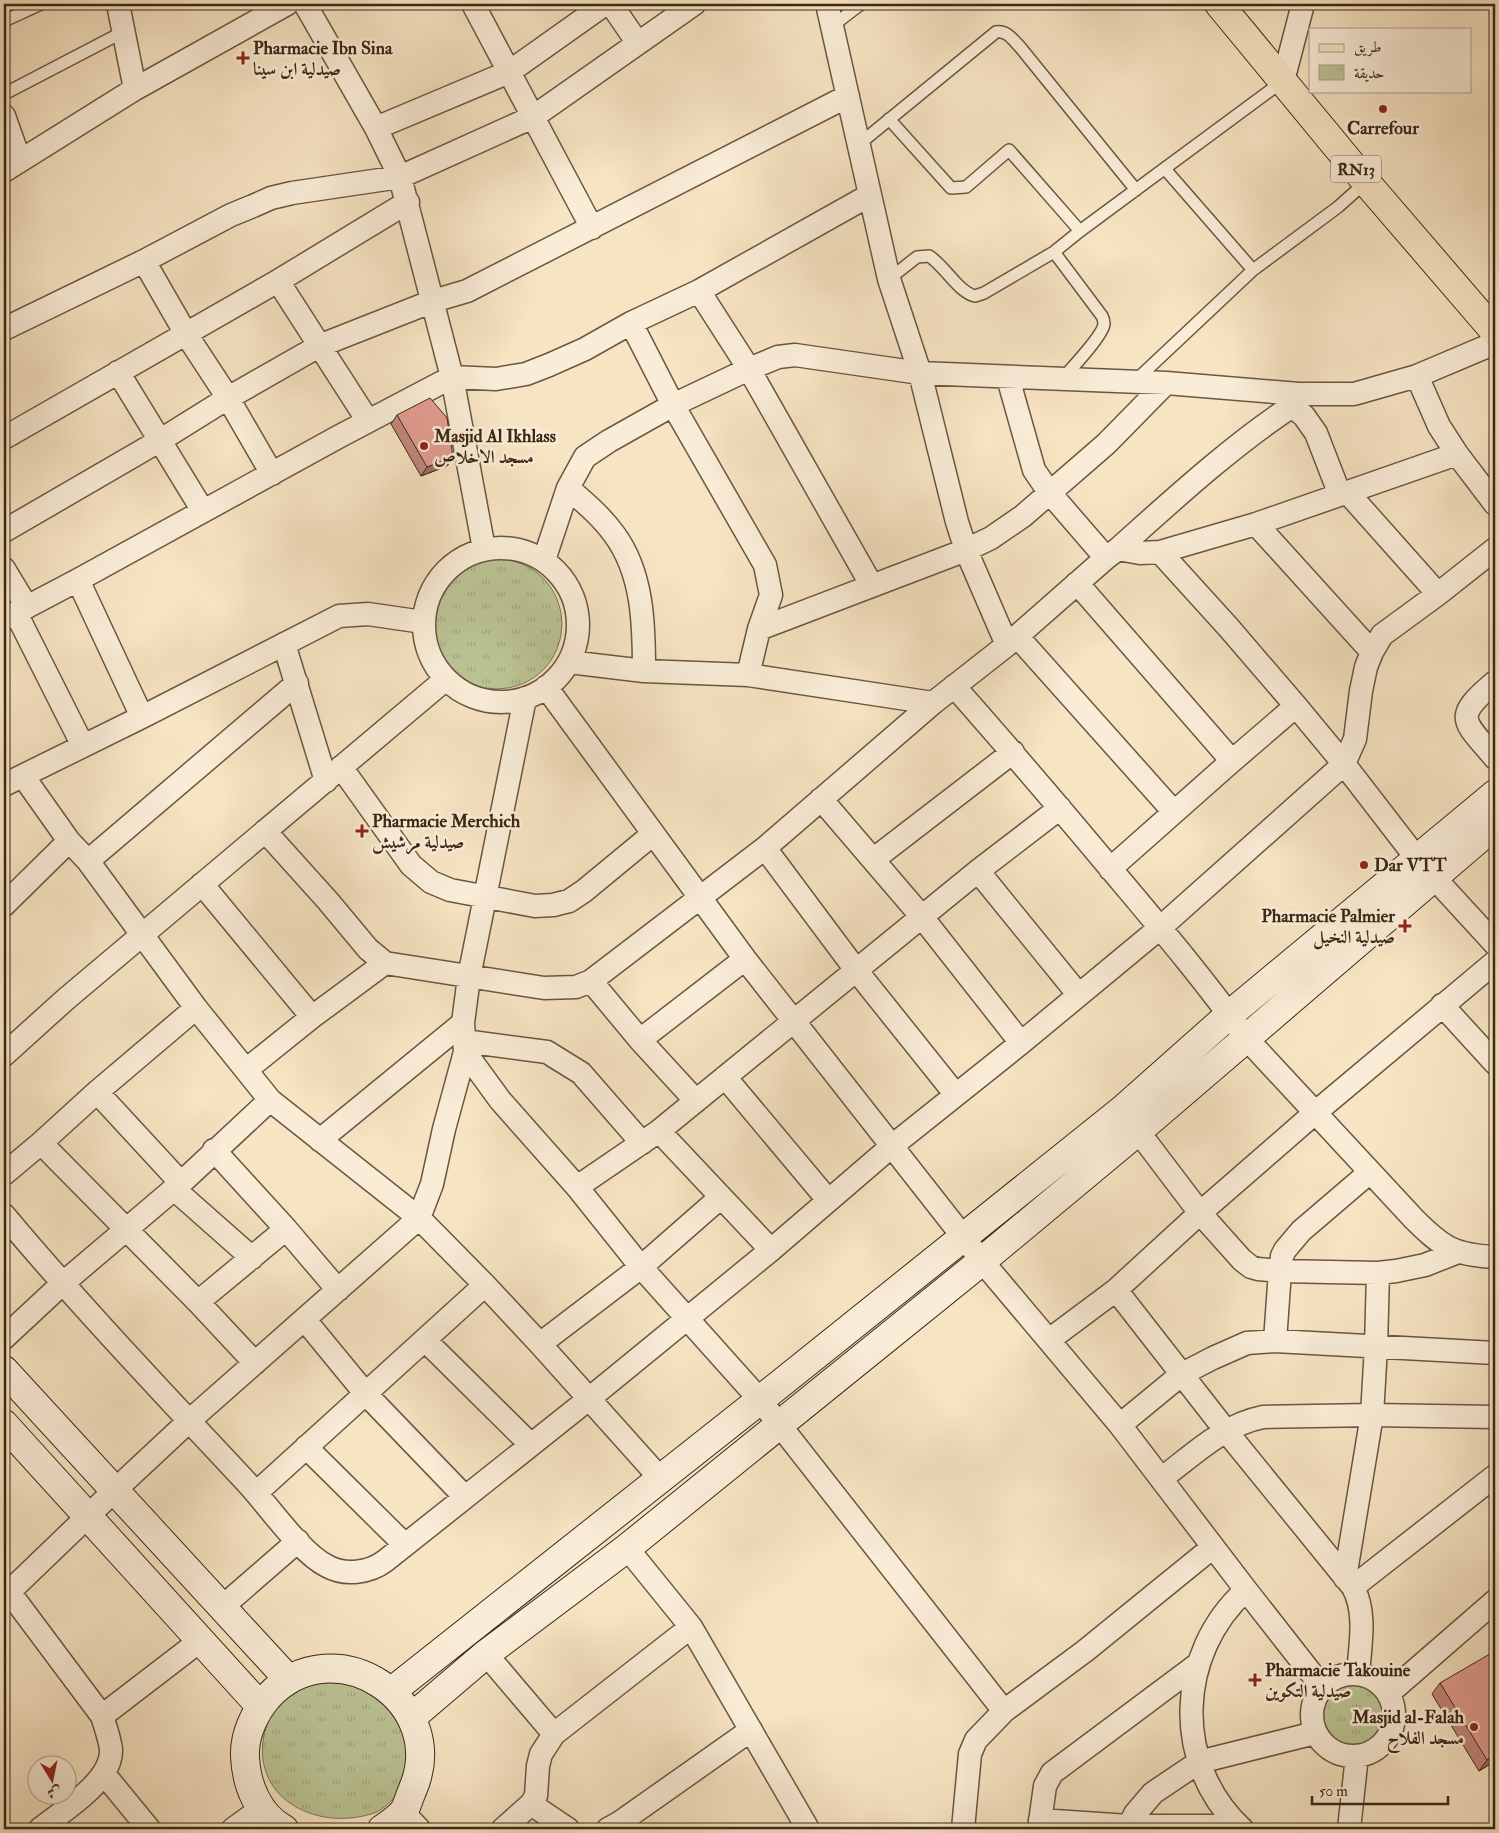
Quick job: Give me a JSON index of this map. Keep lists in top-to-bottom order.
{
  "streets": {
    "main road": ["RN13"]
  },
  "places": {
    "health": [
      "Pharmacie Ibn Sina صيدلية ابن سينا",
      "Pharmacie Merchich صيدلية مرشيش",
      "Pharmacie Palmier صيدلية النخيل",
      "Pharmacie Takouine صيدلية التكوين"
    ],
    "other": [
      "Carrefour",
      "Masjid Al Ikhlass مسجد الاخلاص",
      "Dar VTT",
      "Masjid al-Falah مسجد الفلاح"
    ]
  },
  "legend": ["طريق", "حديقة"],
  "scale_bar": "50 m",
  "north": "bottom"
}
